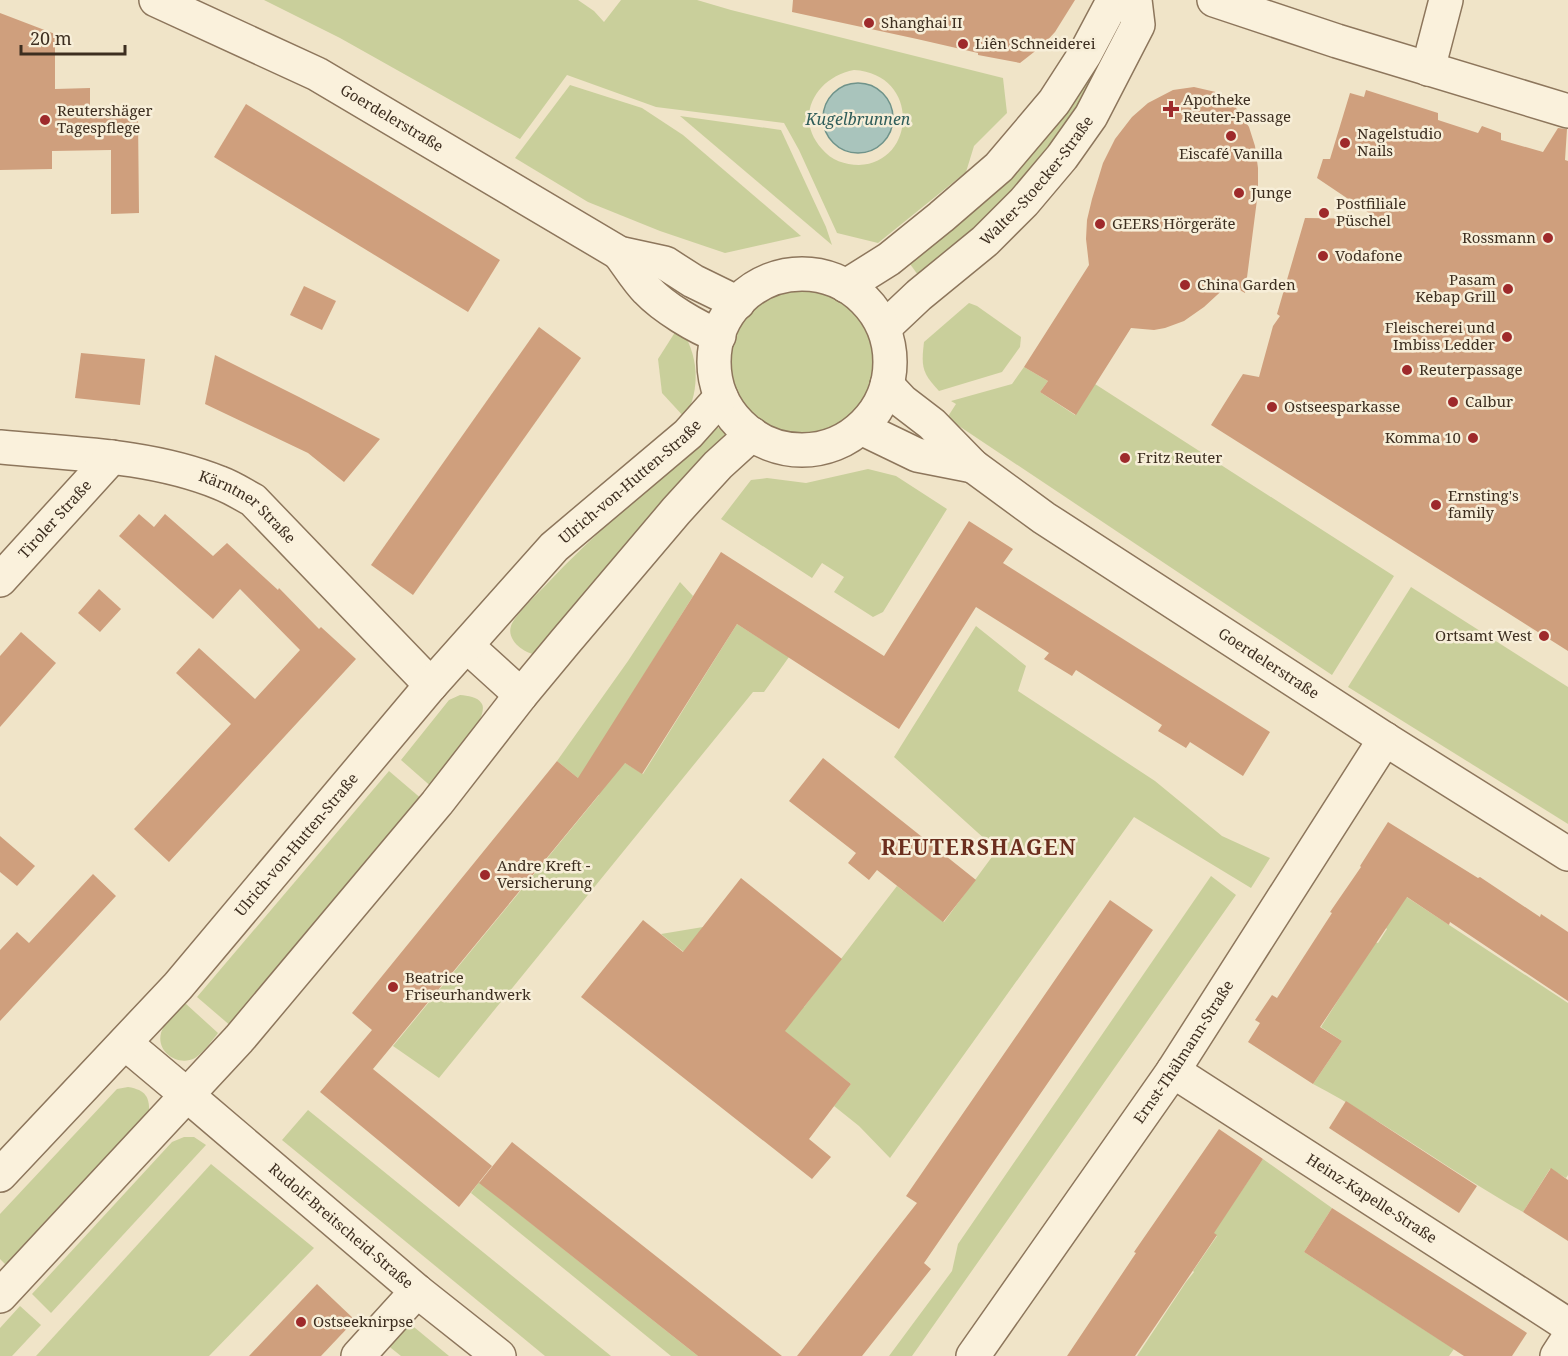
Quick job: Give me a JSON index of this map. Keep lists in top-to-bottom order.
{
  "streets": {
    "street": [
      "Goerdelerstraße",
      "Walter-Stoecker-Straße",
      "Ulrich-von-Hutten-Straße",
      "Kärntner Straße",
      "Tiroler Straße",
      "Ernst-Thälmann-Straße",
      "Heinz-Kapelle-Straße",
      "Rudolf-Breitscheid-Straße"
    ]
  },
  "crossings": [
    ["Goerdelerstraße", "Walter-Stoecker-Straße"],
    ["Goerdelerstraße", "Ulrich-von-Hutten-Straße"],
    ["Goerdelerstraße", "Ernst-Thälmann-Straße"],
    ["Walter-Stoecker-Straße", "Ulrich-von-Hutten-Straße"],
    ["Ulrich-von-Hutten-Straße", "Kärntner Straße"],
    ["Kärntner Straße", "Tiroler Straße"],
    ["Ernst-Thälmann-Straße", "Heinz-Kapelle-Straße"]
  ],
  "districts": ["REUTERSHAGEN"],
  "water": ["Kugelbrunnen"],
  "places": {
    "other": [
      "Shanghai II",
      "Liên Schneiderei",
      "Reutershäger Tagespflege",
      "Eiscafé Vanilla",
      "Nagelstudio Nails",
      "Junge",
      "Postfiliale Püschel",
      "GEERS Hörgeräte",
      "Rossmann",
      "Vodafone",
      "China Garden",
      "Pasam Kebap Grill",
      "Fleischerei und Imbiss Ledder",
      "Reuterpassage",
      "Calbur",
      "Ostseesparkasse",
      "Komma 10",
      "Fritz Reuter",
      "Ernsting's family",
      "Ortsamt West",
      "Andre Kreft - Versicherung",
      "Beatrice Friseurhandwerk",
      "Ostseeknirpse"
    ],
    "health": ["Apotheke Reuter-Passage"]
  },
  "scale_bar": "20 m"
}
